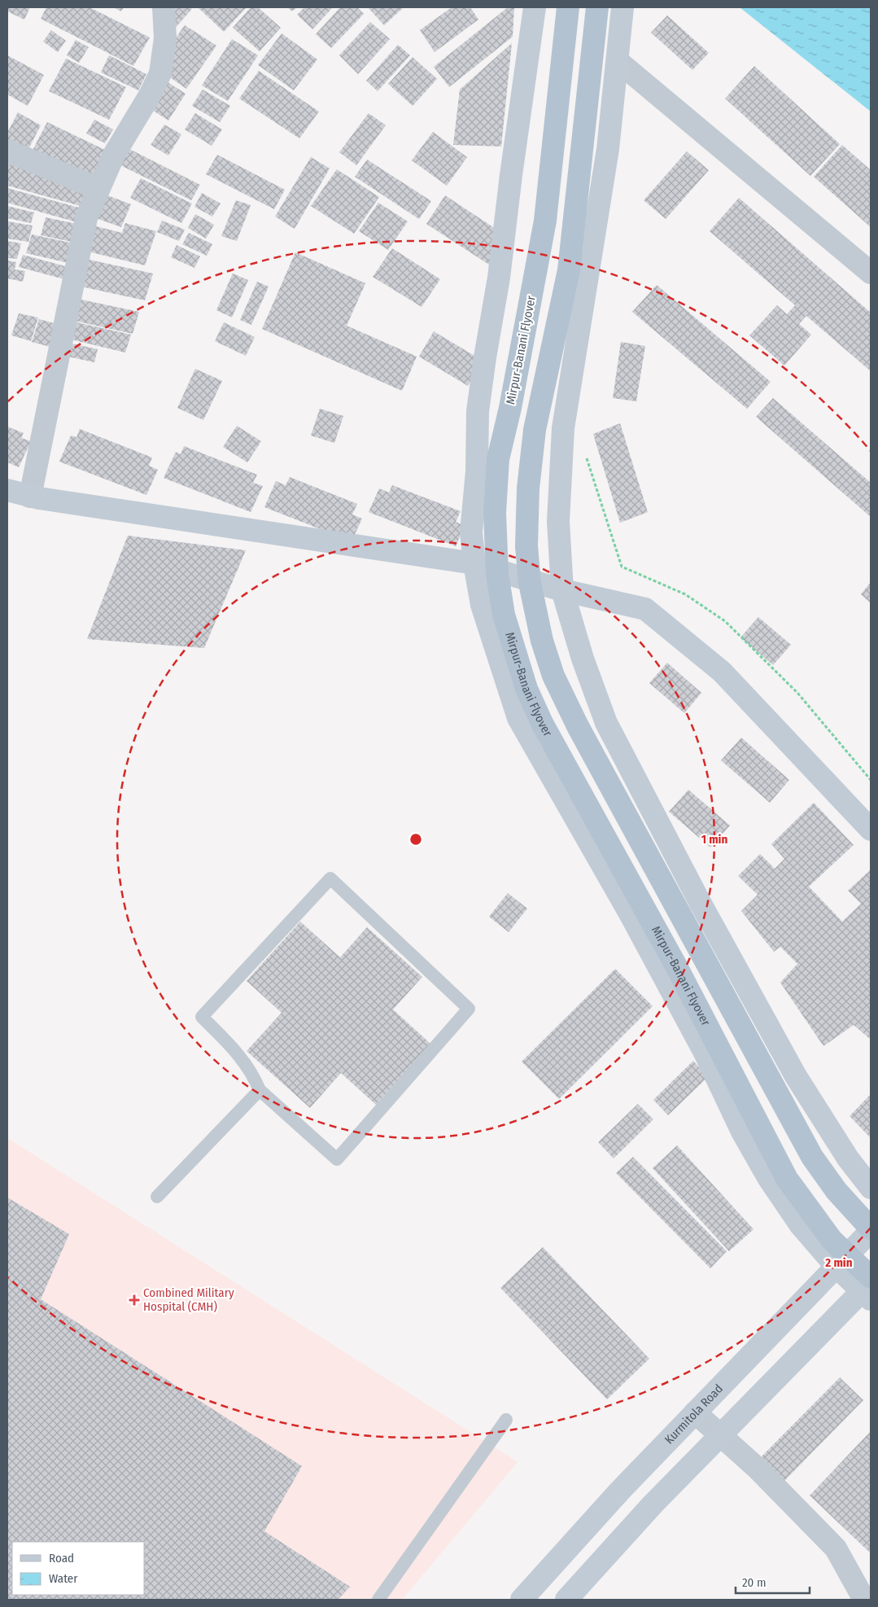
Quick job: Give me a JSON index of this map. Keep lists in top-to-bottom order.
{
  "streets": {
    "main road": ["Mirpur-Banani Flyover", "Kurmitola Road"]
  },
  "crossings": [
    ["Mirpur-Banani Flyover", "Kurmitola Road"]
  ],
  "places": {
    "health": ["Combined Military Hospital (CMH)"]
  },
  "legend": ["Road", "Water"],
  "scale_bar": "20 m",
  "rings": ["1 min", "2 min"]
}
